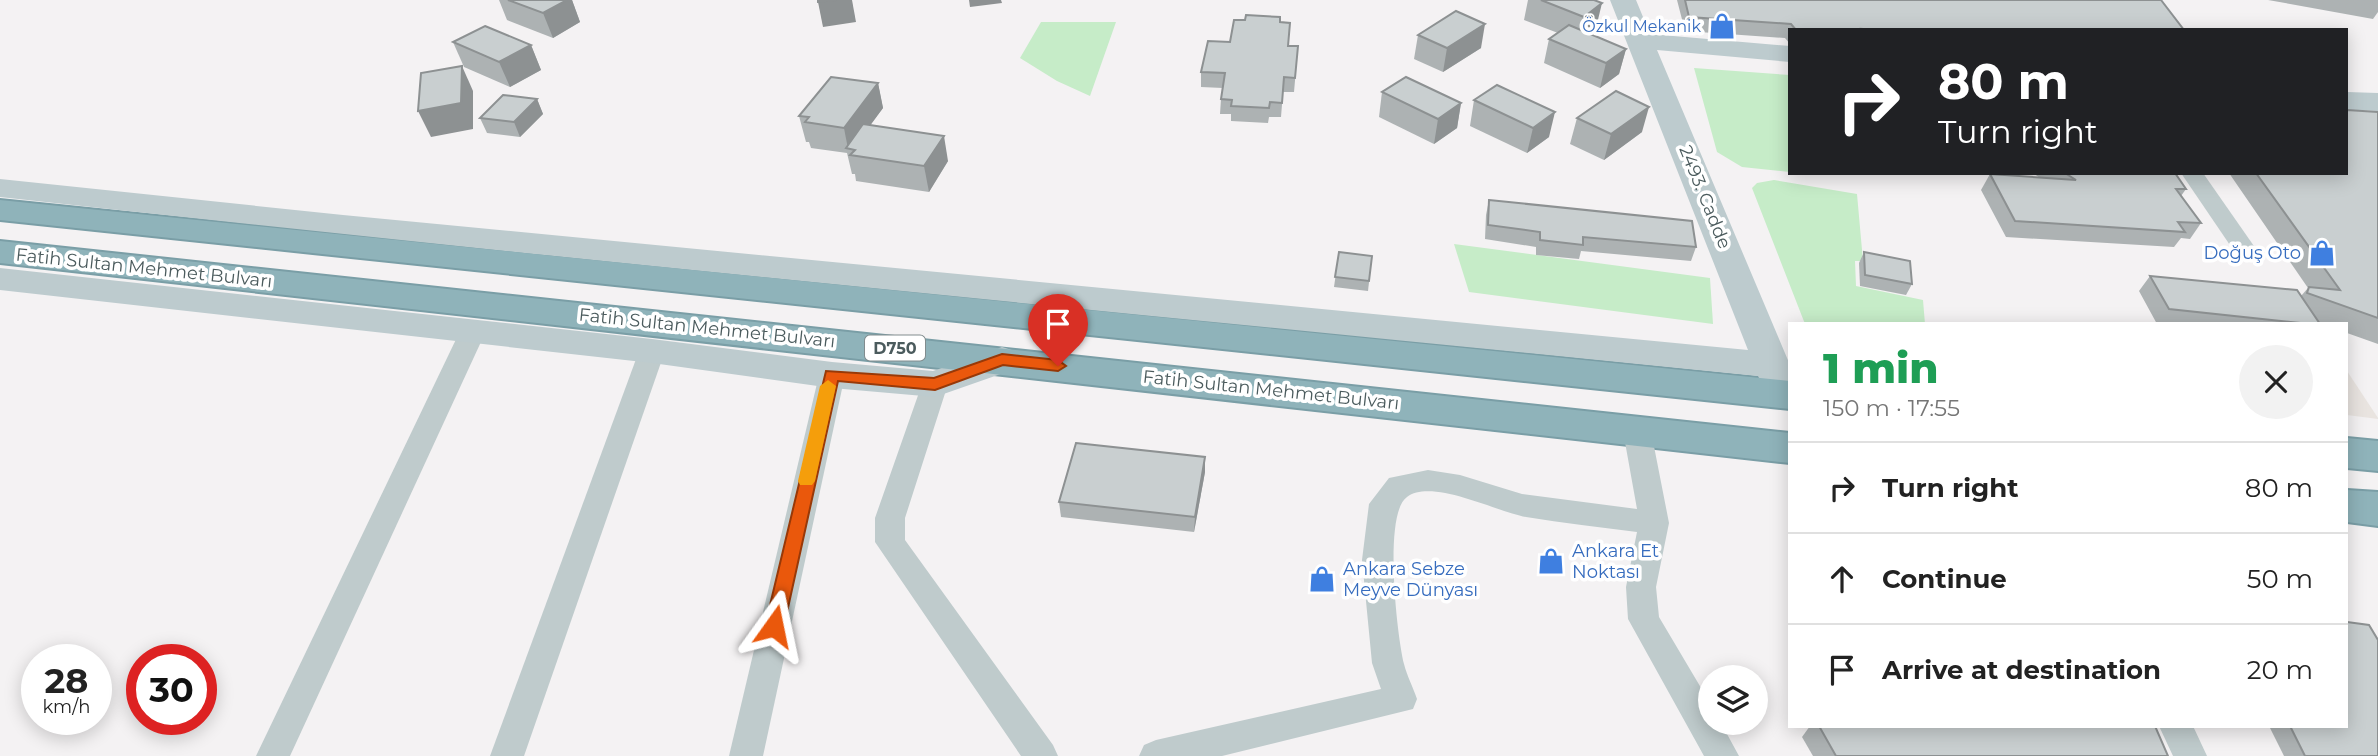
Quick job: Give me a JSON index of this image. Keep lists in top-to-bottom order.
{
  "streets": {
    "highway": ["Fatih Sultan Mehmet Bulvarı", "D750"],
    "street": ["2493. Cadde"]
  },
  "places": {
    "shop": [
      "Özkul Mekanik",
      "Doğuş Oto",
      "Ankara Et Noktası",
      "Ankara Sebze Meyve Dünyası"
    ]
  },
  "page": {
    "turn": ["80 m", "Turn right"],
    "heading": ["1 min", "150 m · 17:55"],
    "list": [
      {
        "name": "Turn right",
        "value": "80 m"
      },
      {
        "name": "Continue",
        "value": "50 m"
      },
      {
        "name": "Arrive at destination",
        "value": "20 m"
      }
    ],
    "speed": "28 km/h",
    "limit": "30"
  }
}
